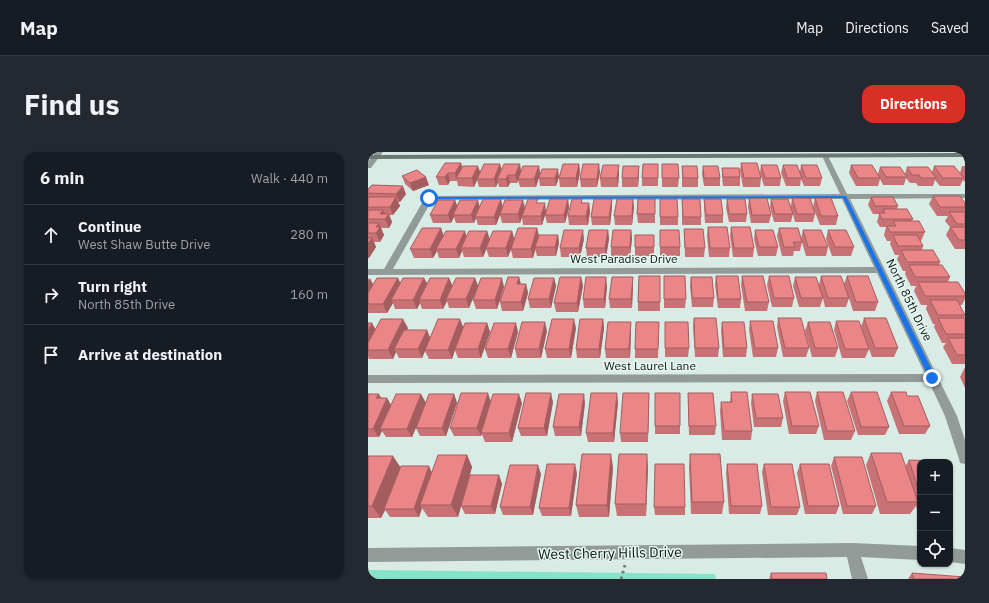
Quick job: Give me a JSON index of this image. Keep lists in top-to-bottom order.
{
  "streets": {
    "street": [
      "West Paradise Drive",
      "North 85th Drive",
      "West Laurel Lane",
      "West Cherry Hills Drive"
    ]
  },
  "crossings": [
    ["West Paradise Drive", "North 85th Drive"],
    ["North 85th Drive", "West Laurel Lane"]
  ],
  "page": {
    "header": "Map",
    "nav": ["Map", "Directions", "Saved"],
    "buttons": "Directions",
    "title": "Find us",
    "heading": ["6 min", "Walk · 440 m"],
    "list": [
      ["Continue", "West Shaw Butte Drive", "280 m"],
      ["Turn right", "North 85th Drive", "160 m"],
      "Arrive at destination"
    ],
    "map_buttons": ["+", "−"]
  }
}
